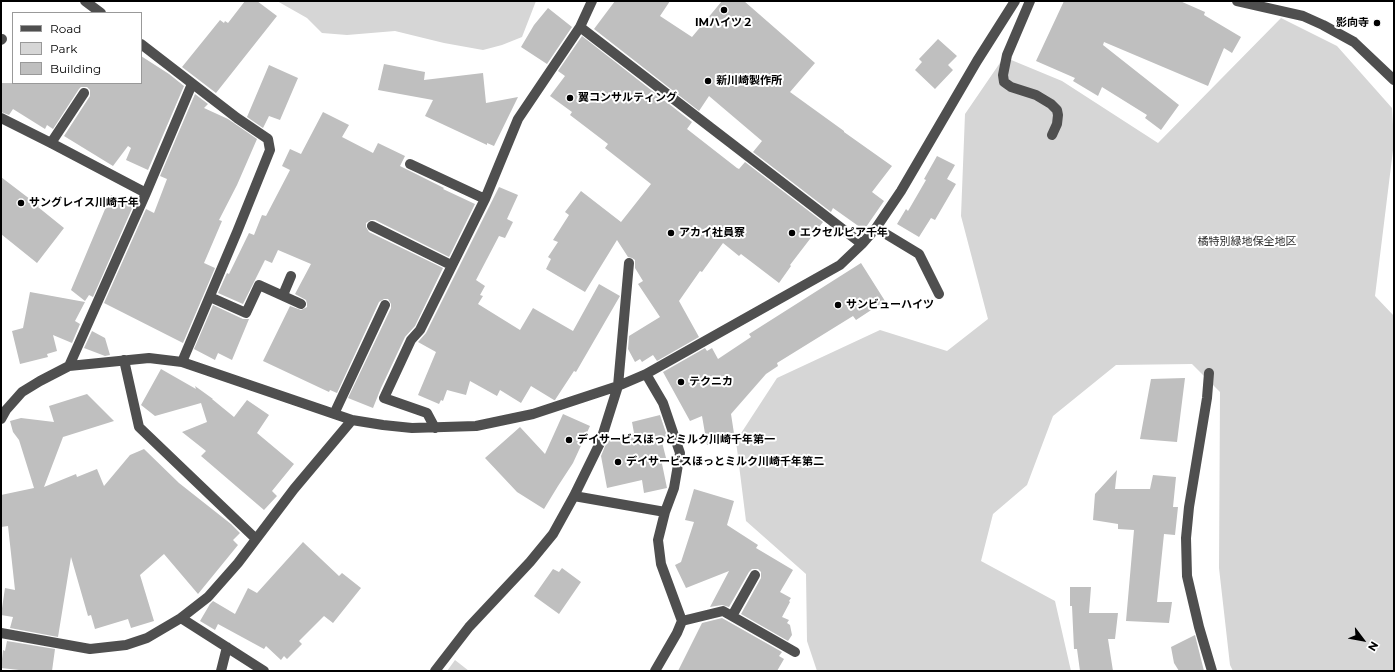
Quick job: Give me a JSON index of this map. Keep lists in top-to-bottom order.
{
  "parks": ["橘特別緑地保全地区"],
  "places": [
    "IMハイツ２",
    "影向寺",
    "新川崎製作所",
    "翼コンサルティング",
    "サングレイス川崎千年",
    "アカイ社員寮",
    "エクセルピア千年",
    "サンビューハイツ",
    "テクニカ",
    "デイサービスほっとミルク川崎千年第一",
    "デイサービスほっとミルク川崎千年第二"
  ],
  "legend": ["Road", "Park", "Building"],
  "north": "bottom right"
}
